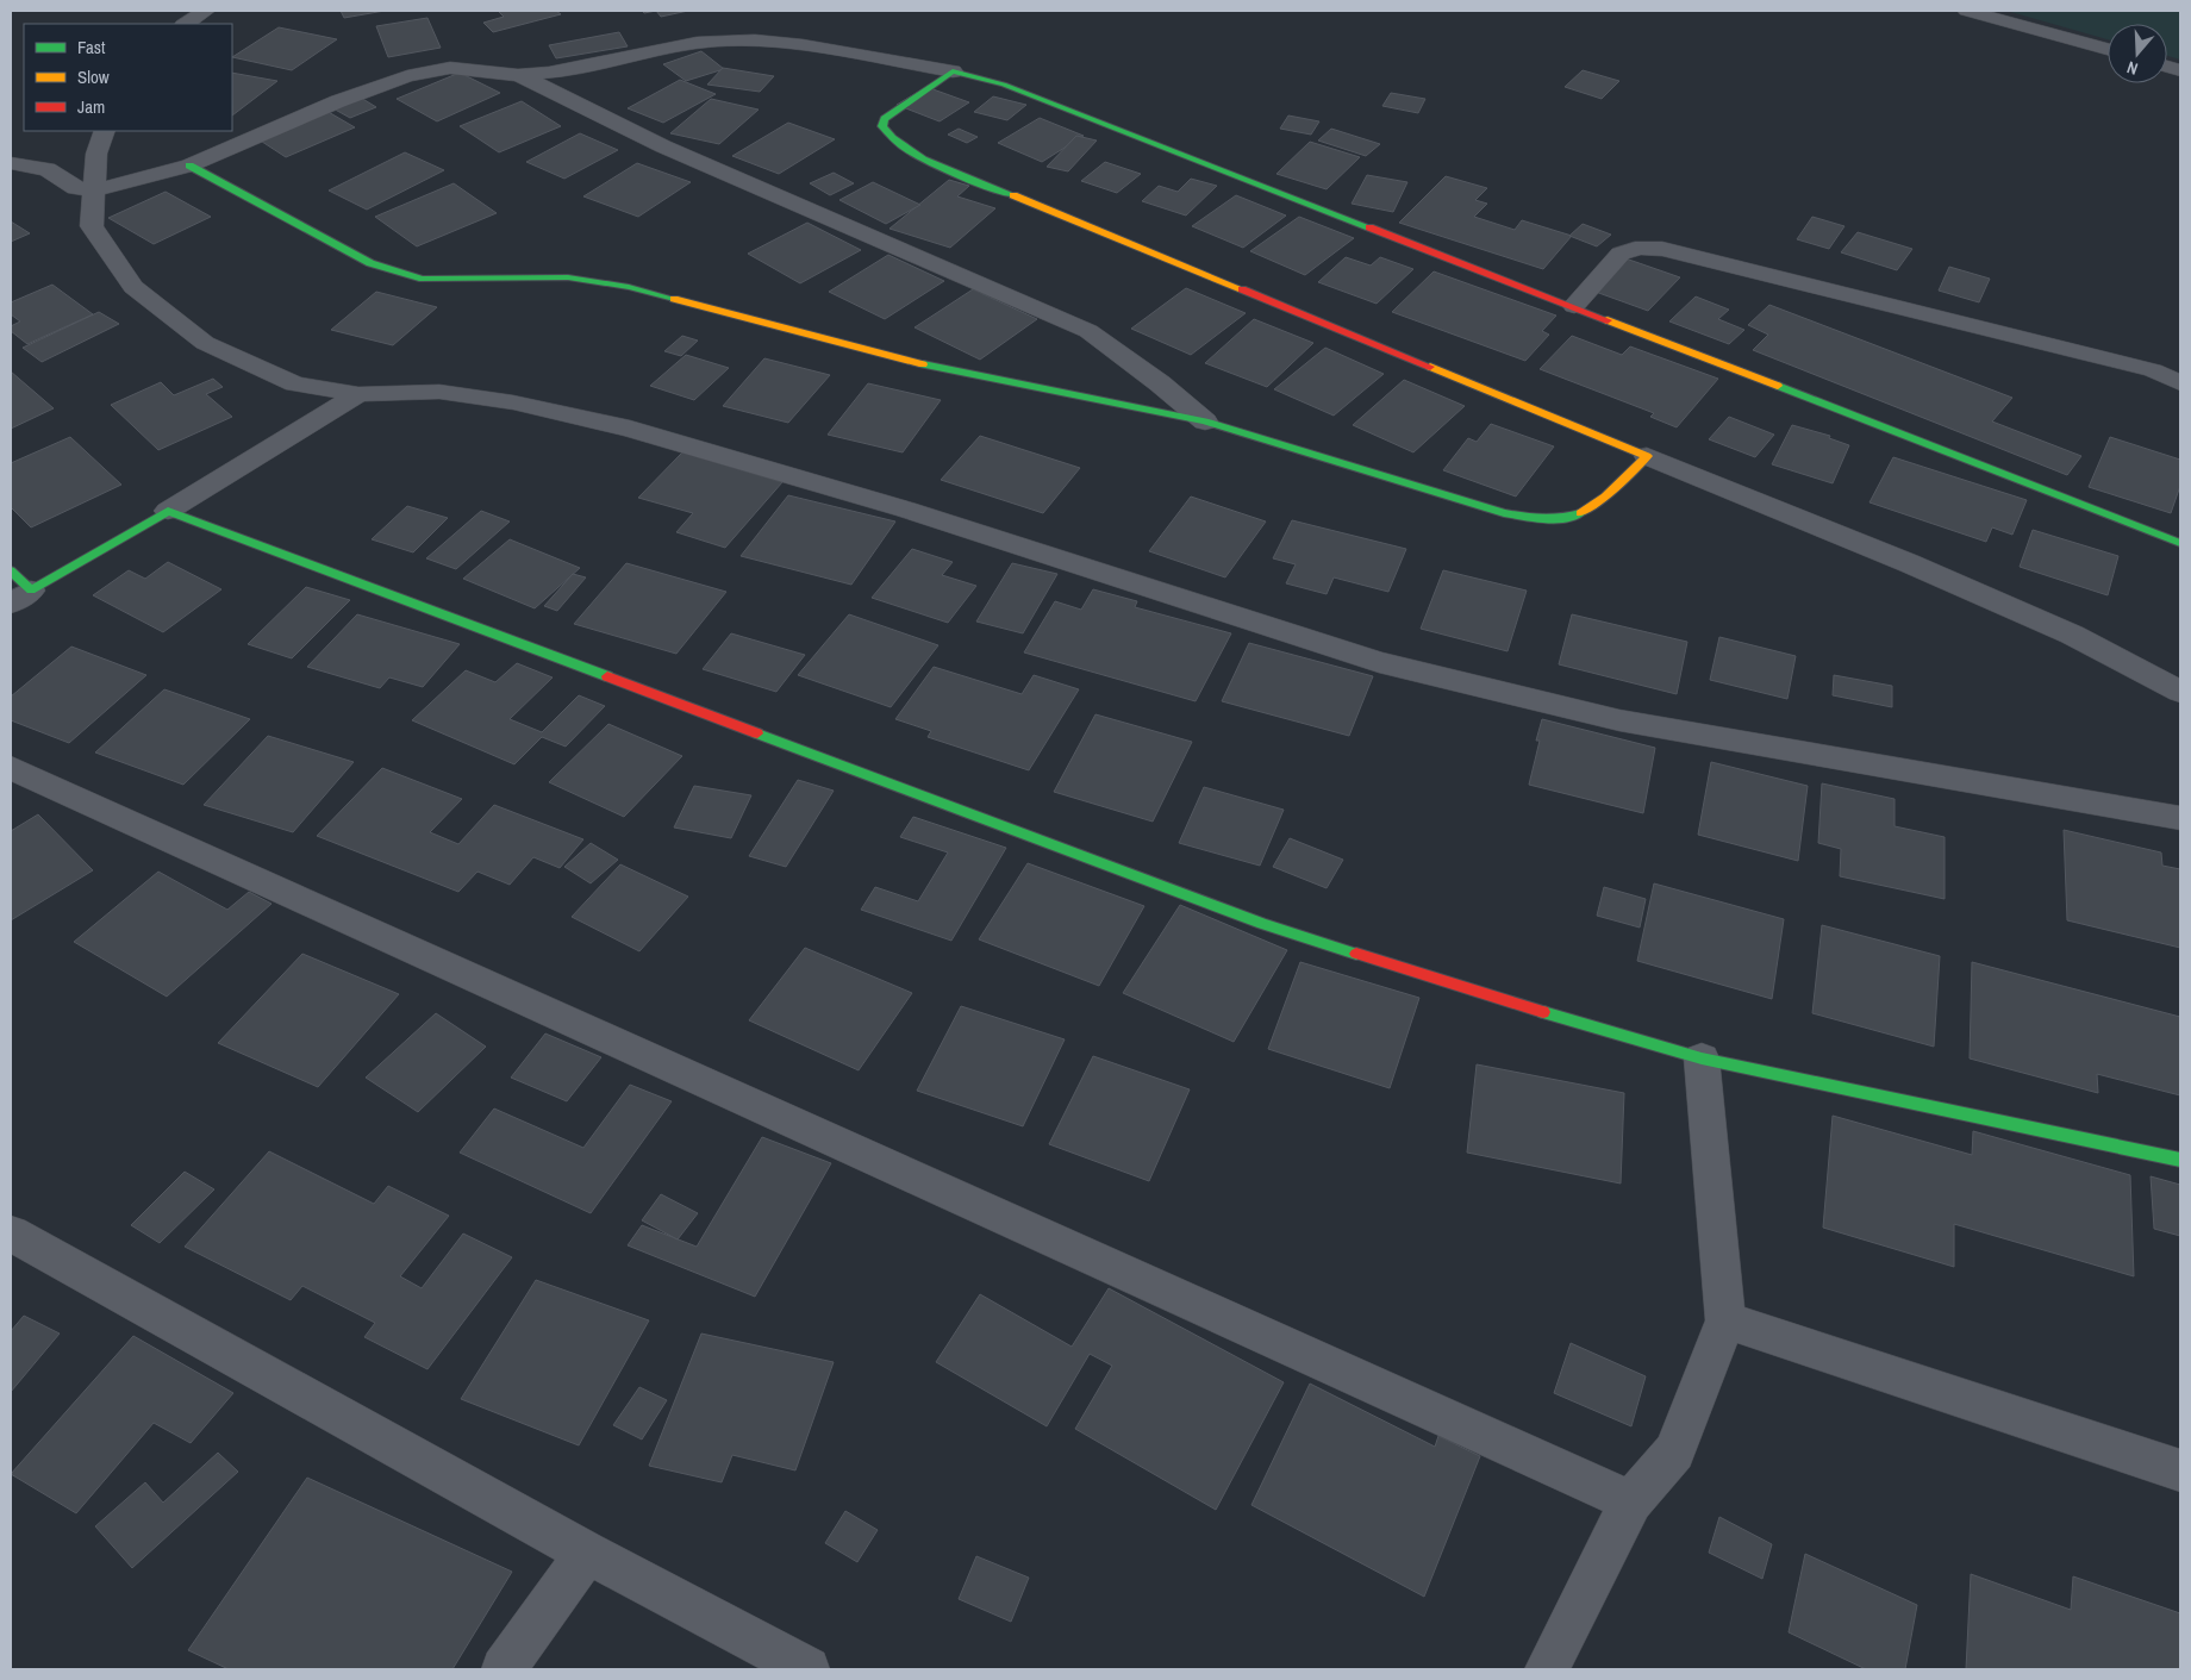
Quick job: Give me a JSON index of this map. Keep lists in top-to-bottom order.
{
  "legend": ["Fast", "Slow", "Jam"],
  "north": "bottom"
}
